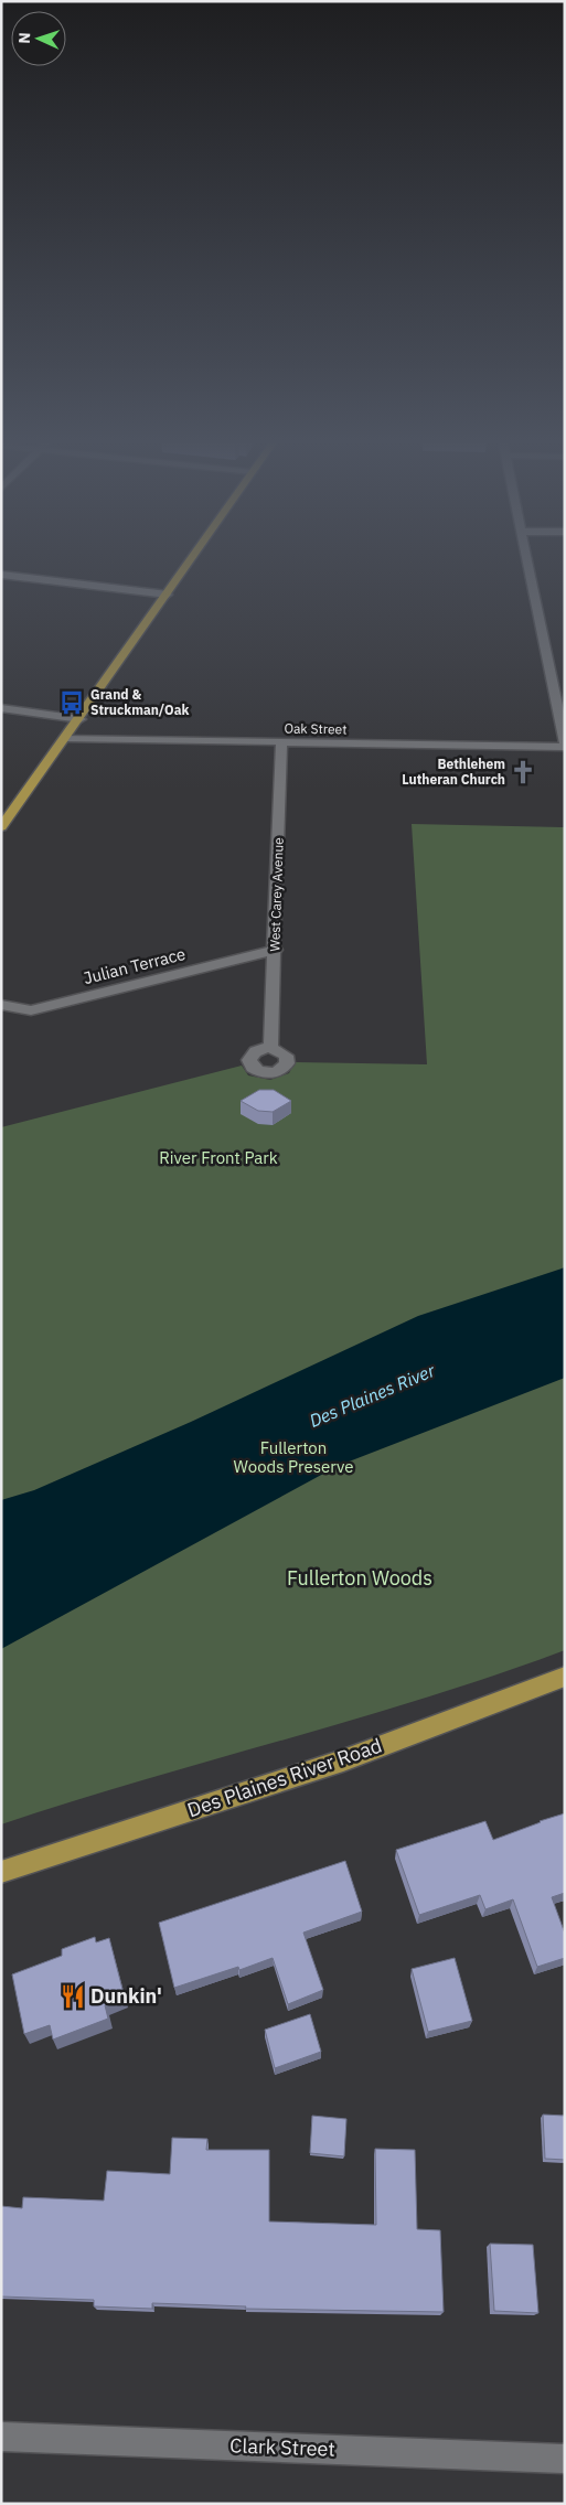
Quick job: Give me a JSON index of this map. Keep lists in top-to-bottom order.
{
  "streets": {
    "main road": ["Des Plaines River Road"],
    "street": [
      "Oak Street",
      "West Carey Avenue",
      "Julian Terrace",
      "Clark Street"
    ]
  },
  "crossings": [
    ["Oak Street", "West Carey Avenue"],
    ["West Carey Avenue", "Julian Terrace"]
  ],
  "water": ["Des Plaines River"],
  "parks": ["River Front Park", "Fullerton Woods Preserve", "Fullerton Woods"],
  "places": {
    "bus stop": ["Grand & Struckman/Oak"],
    "church": ["Bethlehem Lutheran Church"],
    "restaurant": ["Dunkin'"]
  },
  "north": "left"
}
